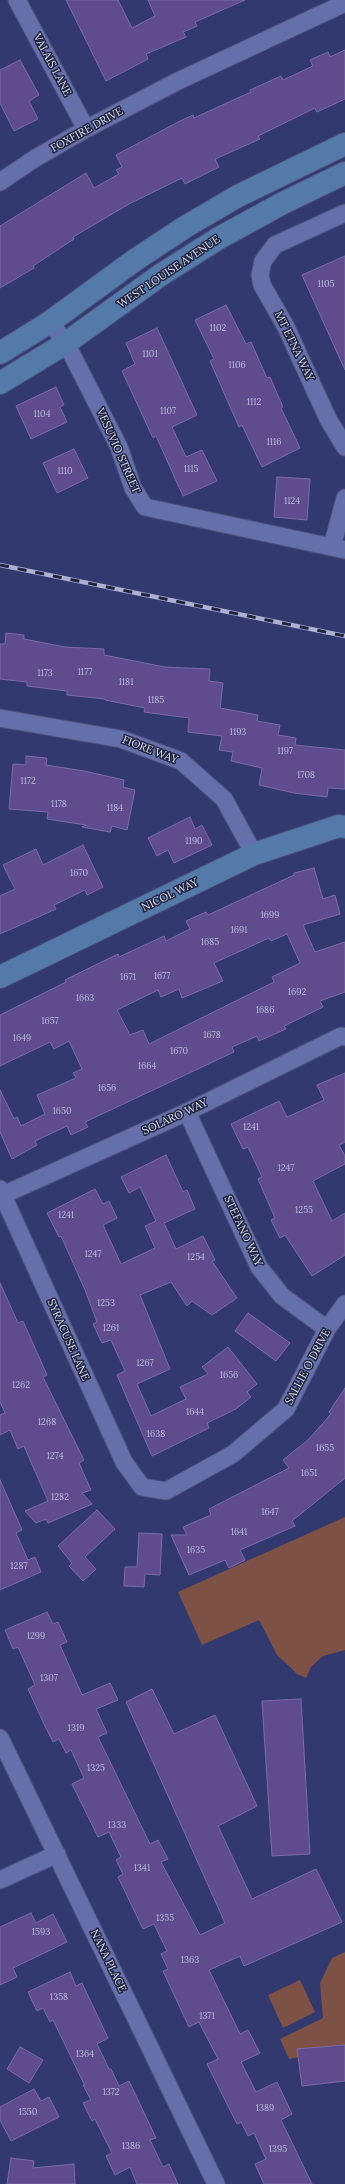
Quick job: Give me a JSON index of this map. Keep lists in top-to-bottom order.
{
  "streets": {
    "main road": ["WEST LOUISE AVENUE", "NICOL WAY"],
    "street": [
      "VALAIS LANE",
      "FOXFIRE DRIVE",
      "MT ETNA WAY",
      "VESUVIO STREET",
      "FIORE WAY",
      "SOLARO WAY",
      "STEFANO WAY",
      "SYRACUSE LANE",
      "SALLIE O DRIVE",
      "NANA PLACE"
    ]
  },
  "crossings": [
    ["VALAIS LANE", "FOXFIRE DRIVE"],
    ["WEST LOUISE AVENUE", "VESUVIO STREET"],
    ["FIORE WAY", "NICOL WAY"],
    ["SOLARO WAY", "STEFANO WAY"],
    ["SOLARO WAY", "SYRACUSE LANE"],
    ["STEFANO WAY", "SALLIE O DRIVE"],
    ["SYRACUSE LANE", "SALLIE O DRIVE"]
  ],
  "house_numbers": [
    "1105",
    "1102",
    "1101",
    "1106",
    "1112",
    "1107",
    "1104",
    "1116",
    "1115",
    "1110",
    "1124",
    "1177",
    "1173",
    "1181",
    "1185",
    "1193",
    "1197",
    "1708",
    "1172",
    "1178",
    "1184",
    "1190",
    "1670",
    "1699",
    "1691",
    "1685",
    "1677",
    "1671",
    "1692",
    "1663",
    "1686",
    "1657",
    "1678",
    "1649",
    "1670",
    "1664",
    "1656",
    "1650",
    "1241",
    "1247",
    "1255",
    "1241",
    "1247",
    "1254",
    "1253",
    "1261",
    "1267",
    "1656",
    "1262",
    "1644",
    "1268",
    "1638",
    "1655",
    "1274",
    "1651",
    "1282",
    "1647",
    "1641",
    "1635",
    "1287",
    "1299",
    "1307",
    "1319",
    "1325",
    "1333",
    "1341",
    "1355",
    "1593",
    "1363",
    "1358",
    "1371",
    "1364",
    "1372",
    "1389",
    "1550",
    "1386",
    "1395"
  ]
}
